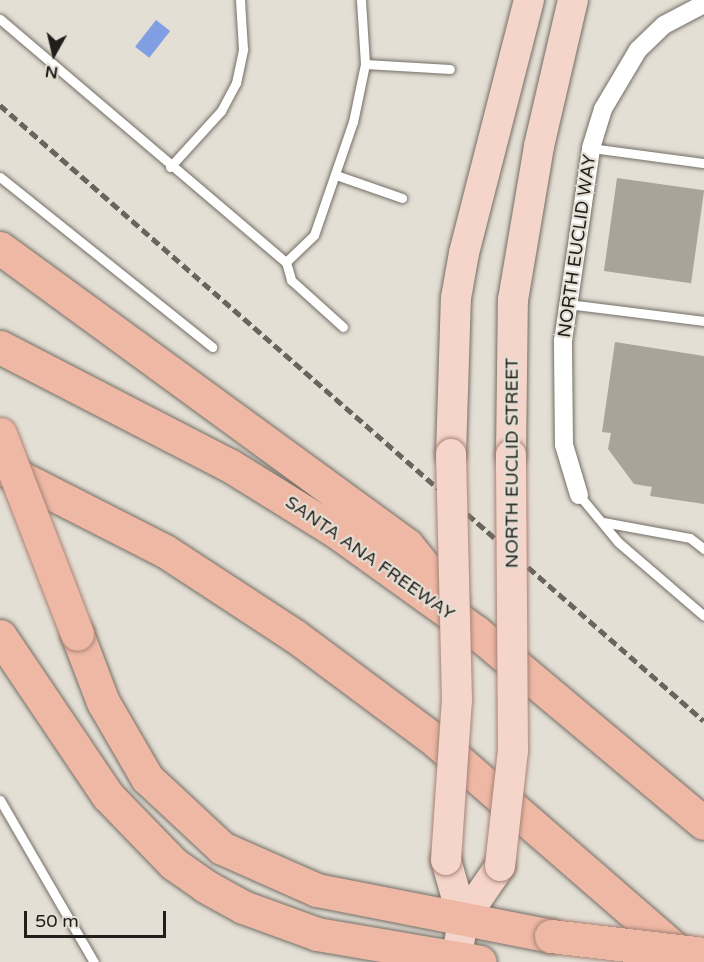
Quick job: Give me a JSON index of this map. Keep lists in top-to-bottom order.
{
  "streets": {
    "highway": ["SANTA ANA FREEWAY"],
    "main road": ["NORTH EUCLID STREET"],
    "street": ["NORTH EUCLID WAY"]
  },
  "scale_bar": "50 m",
  "north": "bottom"
}
